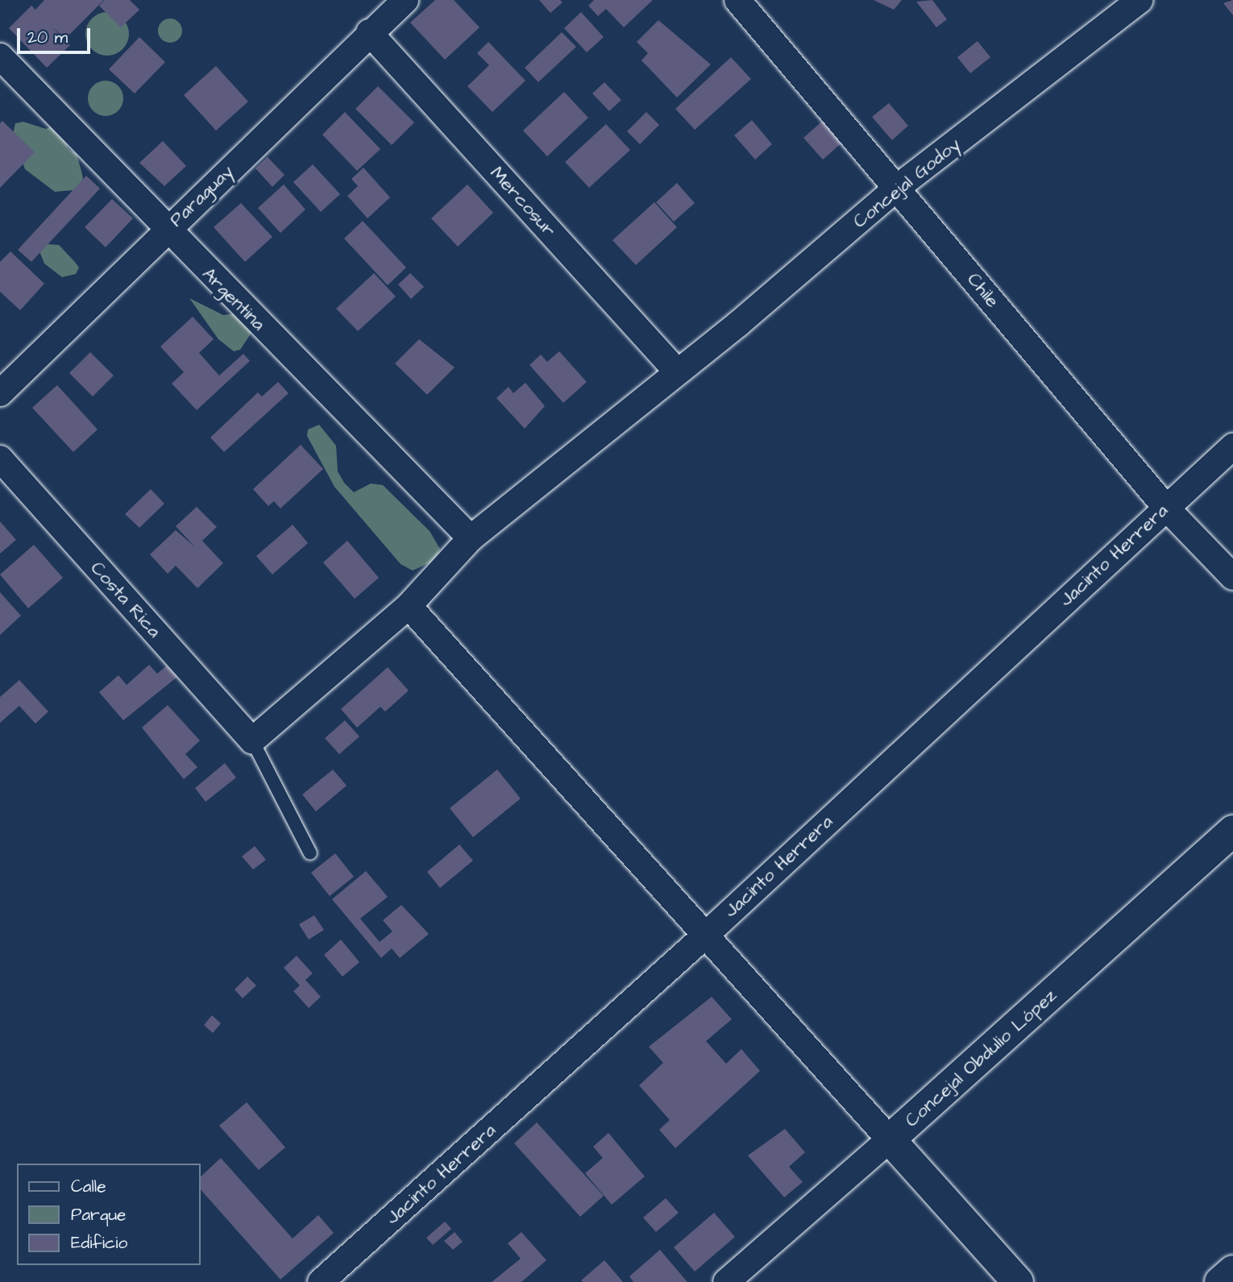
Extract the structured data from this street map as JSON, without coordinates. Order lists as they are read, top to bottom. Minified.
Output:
{"streets":{"street":["Concejal Godoy","Paraguay","Mercosur","Chile","Argentina","Jacinto Herrera","Costa Rica","Concejal Obdulio López"]},"crossings":[["Concejal Godoy","Mercosur"],["Concejal Godoy","Chile"],["Concejal Godoy","Argentina"],["Concejal Godoy","Costa Rica"],["Paraguay","Mercosur"],["Paraguay","Argentina"],["Chile","Jacinto Herrera"]],"legend":["Calle","Parque","Edificio"],"scale_bar":"20 m"}
